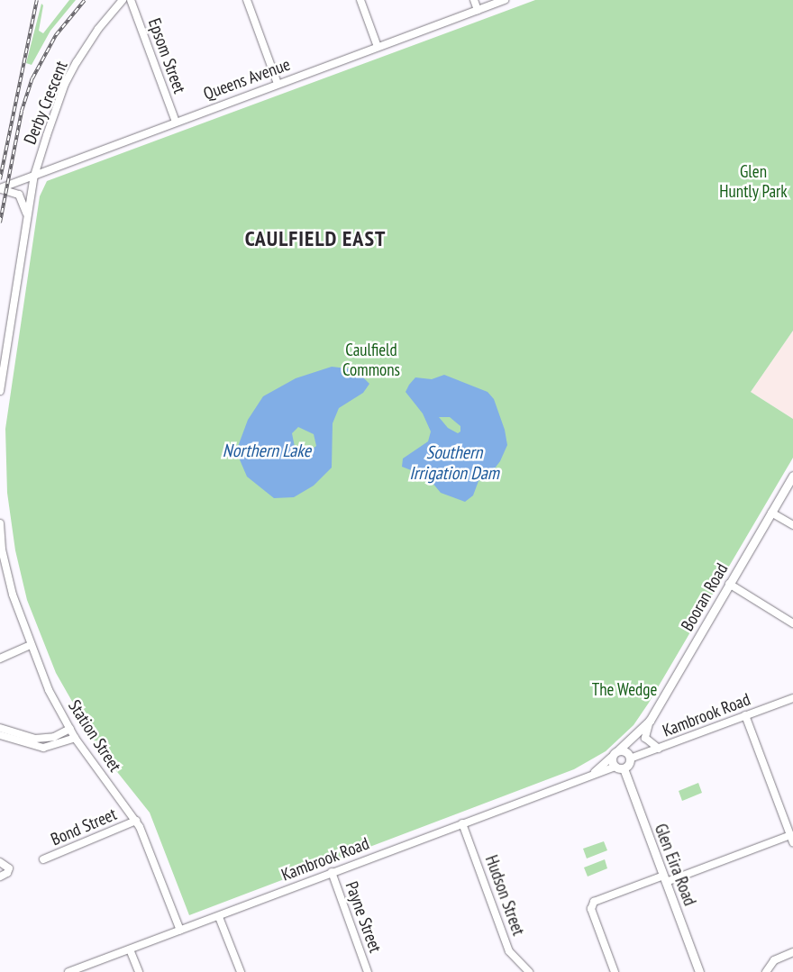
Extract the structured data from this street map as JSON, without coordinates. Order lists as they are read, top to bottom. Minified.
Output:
{"streets":{"main road":["Booran Road","Glen Eira Road"],"street":["Epsom Street","Queens Avenue","Derby Crescent","Kambrook Road","Station Street","Bond Street","Hudson Street","Payne Street"]},"crossings":[["Epsom Street","Queens Avenue"],["Queens Avenue","Derby Crescent"],["Booran Road","Kambrook Road"],["Booran Road","Glen Eira Road"],["Kambrook Road","Station Street"],["Kambrook Road","Glen Eira Road"],["Kambrook Road","Hudson Street"],["Kambrook Road","Payne Street"],["Station Street","Bond Street"]],"districts":["CAULFIELD EAST"],"water":["Northern Lake","Southern Irrigation Dam"],"parks":["Glen Huntly Park","Caulfield Commons","The Wedge"]}
